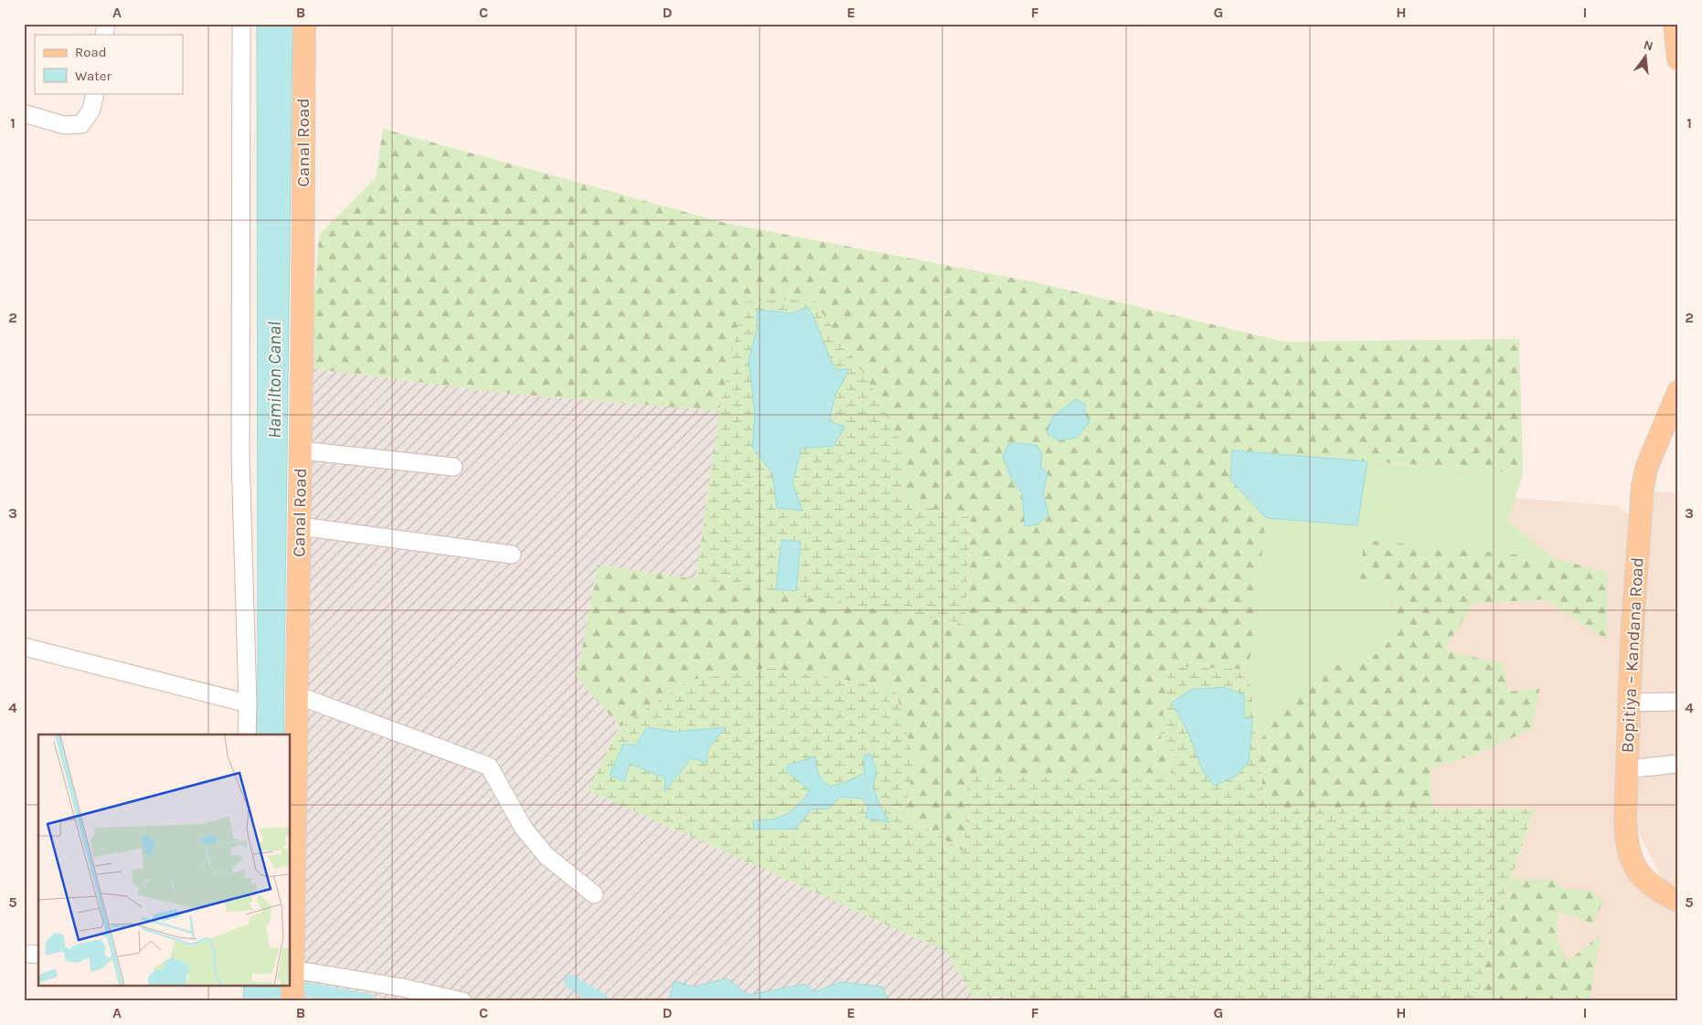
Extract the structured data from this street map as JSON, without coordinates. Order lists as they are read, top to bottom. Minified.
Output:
{"streets":{"main road":["Canal Road","Bopitiya – Kandana Road"]},"water":["Hamilton Canal"],"legend":["Road","Water"],"north":"top","grid":{"columns":["A","B","C","D","E","F","G","H","I"],"rows":["1","2","3","4","5"]}}
